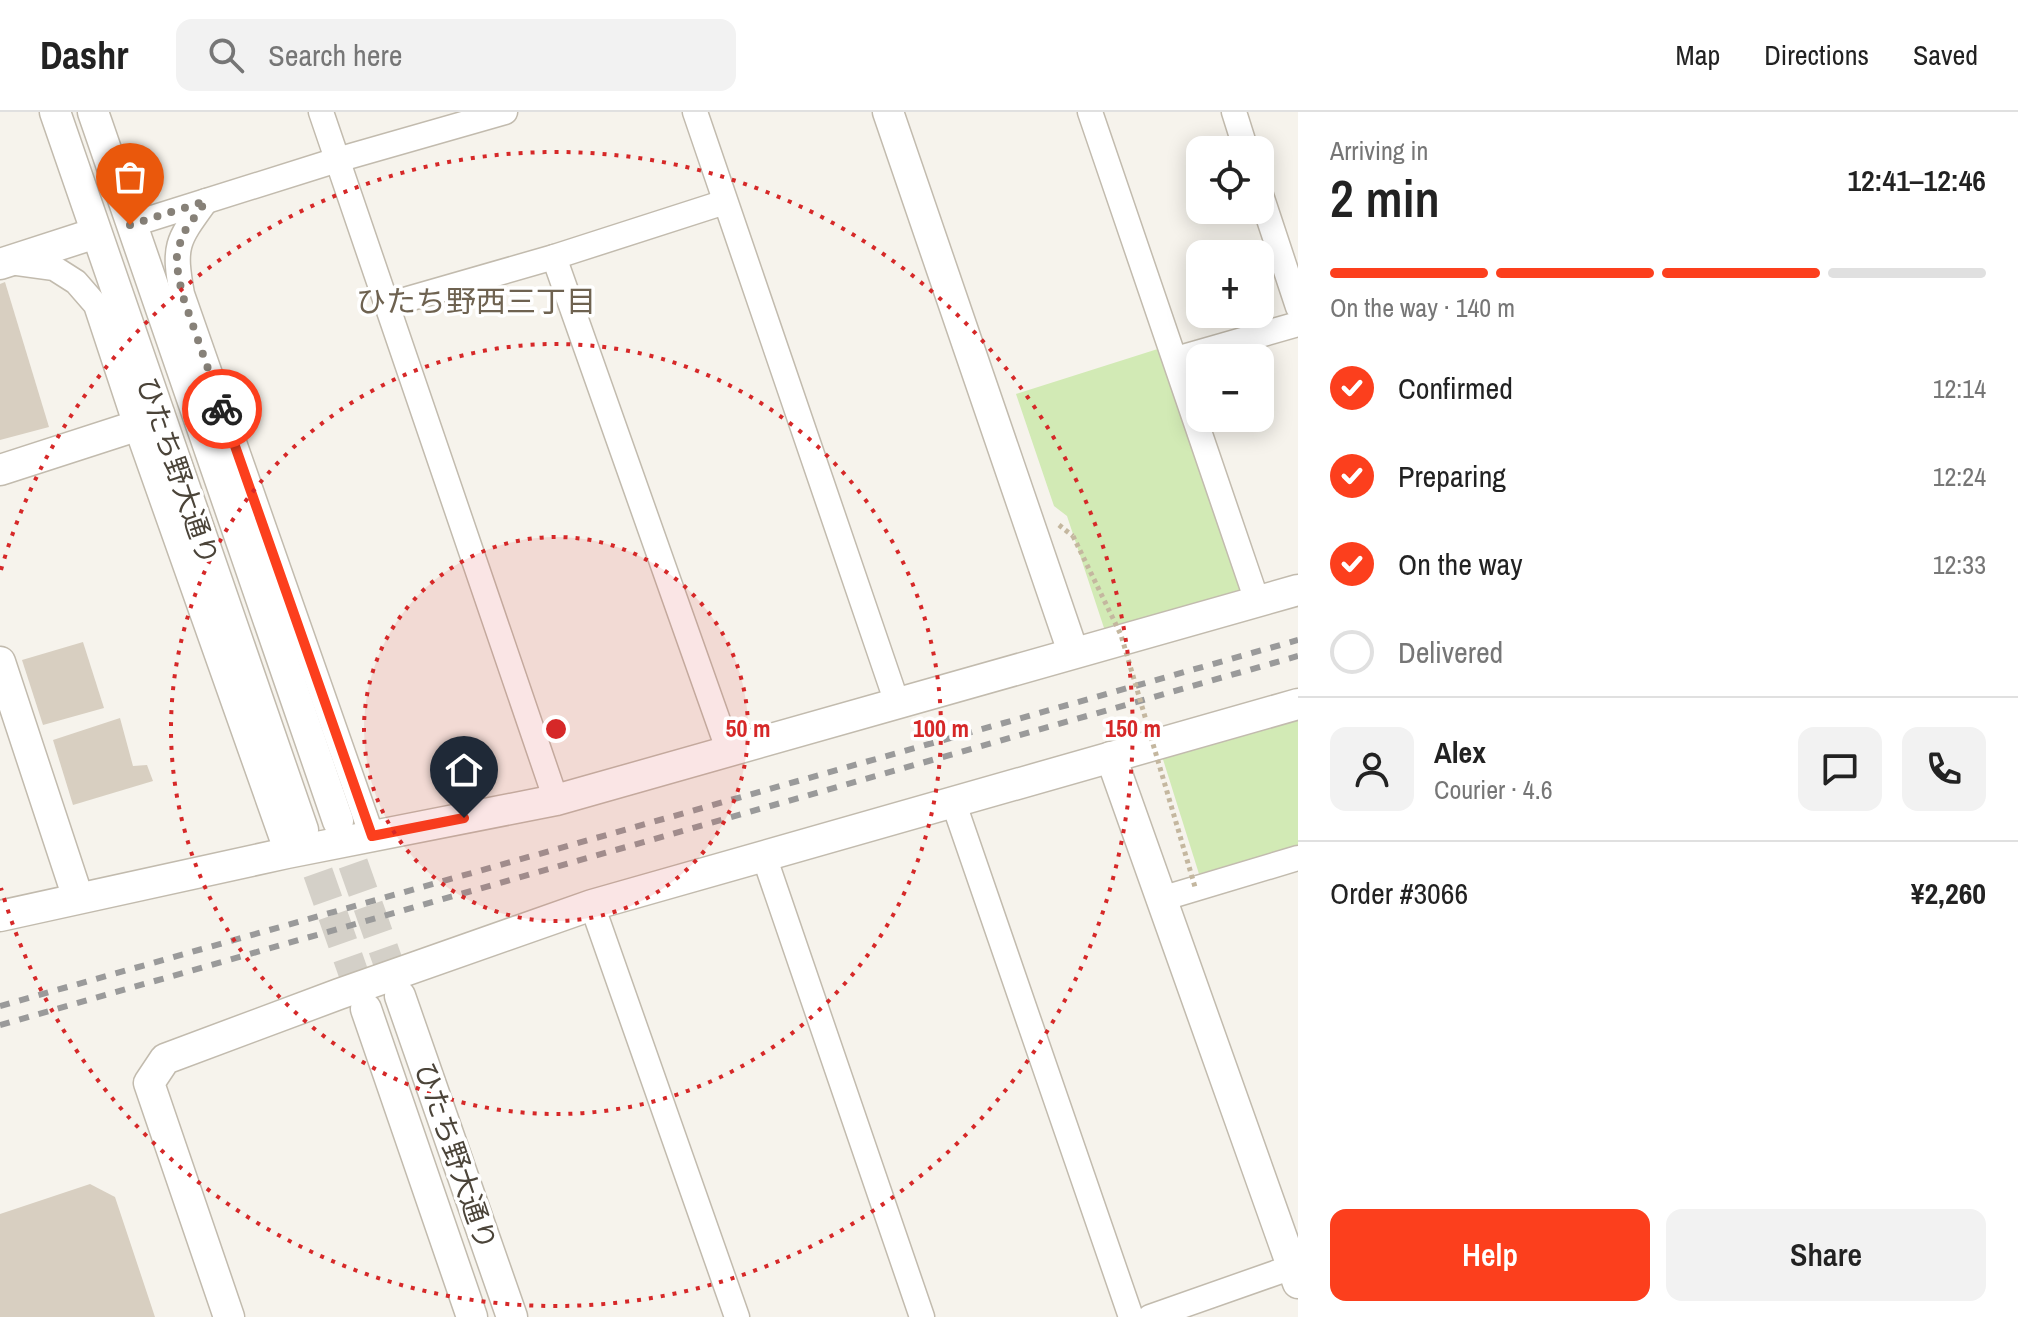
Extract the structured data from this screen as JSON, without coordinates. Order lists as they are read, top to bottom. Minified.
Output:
{"streets":{"street":["ひたち野大通り"]},"districts":["ひたち野西三丁目"],"page":{"header":"Dashr","search":"Search here","nav":["Map","Directions","Saved"],"heading":["2 min","Arriving in","12:41–12:46"],"panel":["Alex","Courier · 4.6","Order #3066","¥2,260"],"map_buttons":["+","−"],"bar":"On the way · 140 m","list":[["Confirmed","12:14"],["Preparing","12:24"],["On the way","12:33"],"Delivered"],"buttons":["Help","Share"]},"rings":["50 m","100 m","150 m"]}
